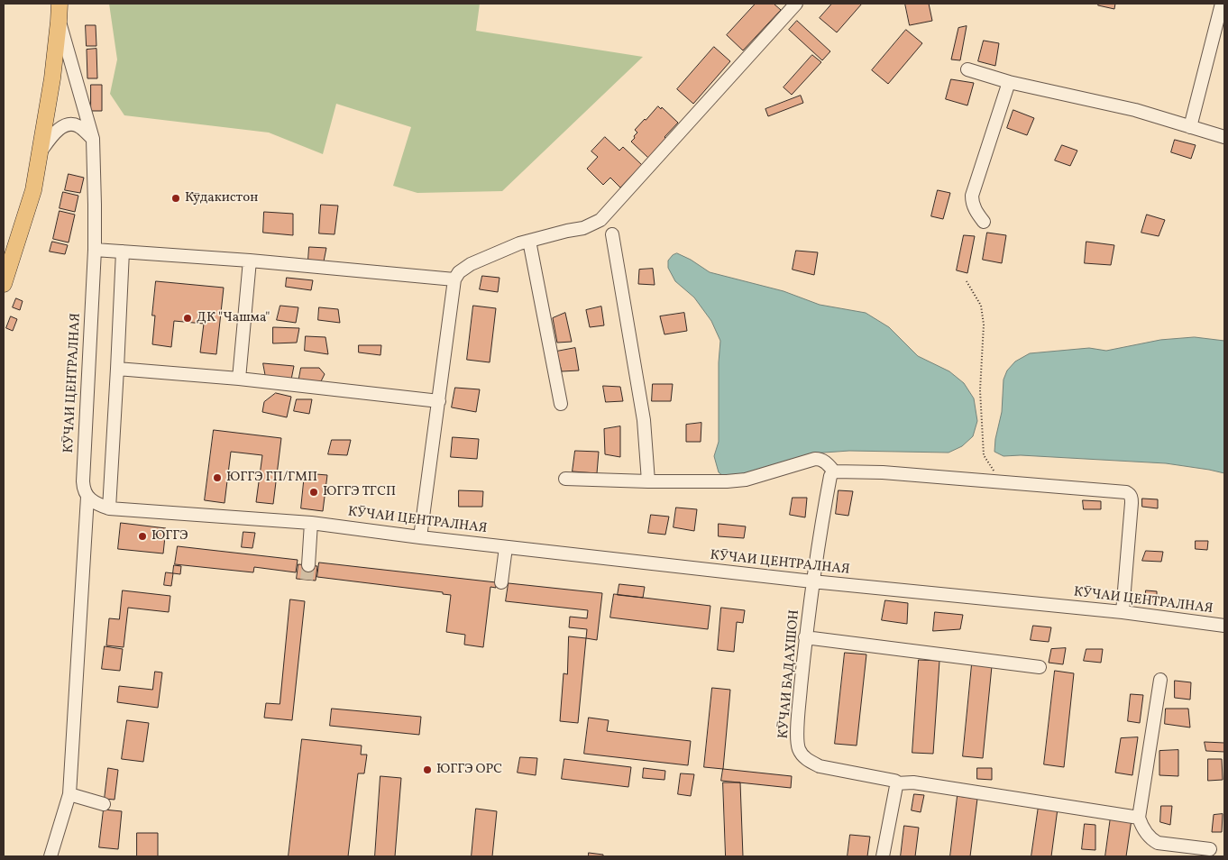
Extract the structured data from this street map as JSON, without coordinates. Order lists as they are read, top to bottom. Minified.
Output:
{"streets":{"street":["КӮЧАИ ЦЕНТРАЛНАЯ","КӮЧАИ БАДАХШОН"]},"crossings":[["КӮЧАИ ЦЕНТРАЛНАЯ","КӮЧАИ БАДАХШОН"]],"places":["Кӯдакистон","ДК \"Чашма\"","ЮГГЭ ГП/ГМП","ЮГГЭ ТГСП","ЮГГЭ","ЮГГЭ ОРС"]}
